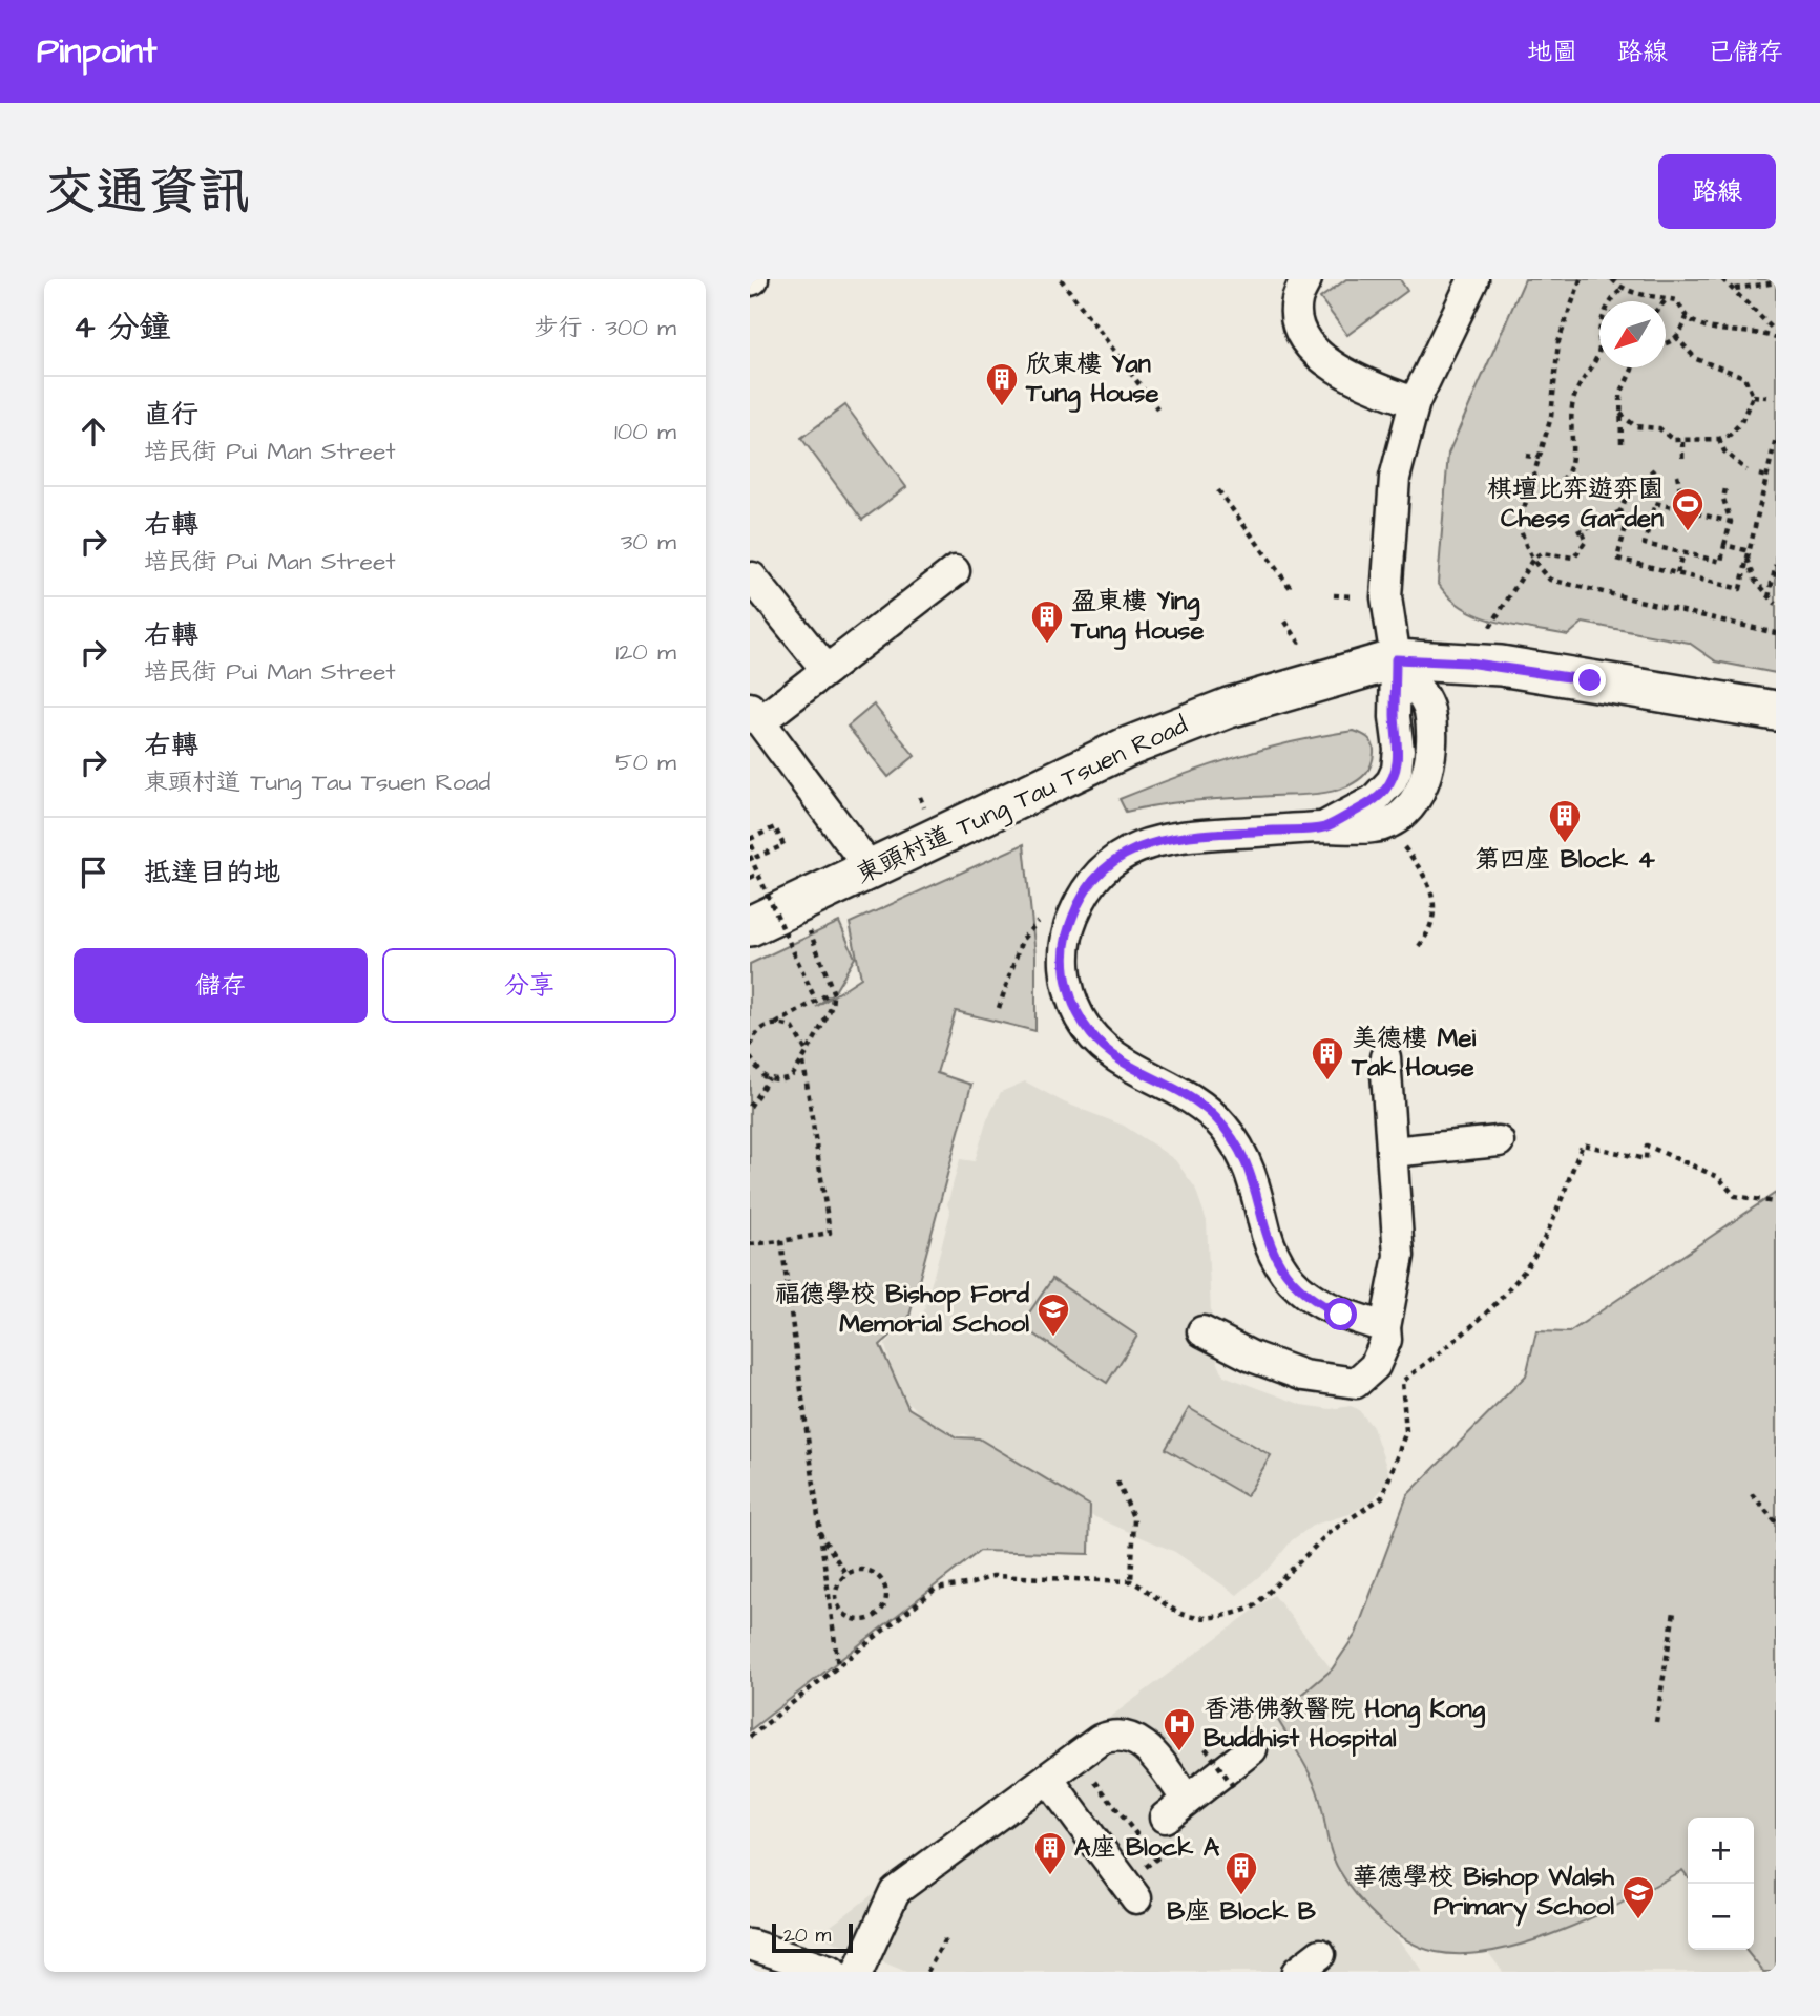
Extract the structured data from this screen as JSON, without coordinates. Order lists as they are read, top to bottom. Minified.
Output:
{"streets":{"main road":["東頭村道 Tung Tau Tsuen Road"]},"places":{"building":["欣東樓 Yan Tung House","盈東樓 Ying Tung House","第四座 Block 4","美德樓 Mei Tak House","A座 Block A","B座 Block B"],"sports":["棋壇比弈遊弈園 Chess Garden"],"school or university":["福德學校 Bishop Ford Memorial School","華德學校 Bishop Walsh Primary School"],"hospital":["香港佛教醫院 Hong Kong Buddhist Hospital"]},"scale_bar":"20 m","north":"bottom left","page":{"header":"Pinpoint","nav":["地圖","路線","已儲存"],"title":"交通資訊","buttons":["路線",["儲存","分享"]],"heading":["4 分鐘","步行 · 300 m"],"list":[["直行","培民街 Pui Man Street","100 m"],["右轉","培民街 Pui Man Street","30 m"],["右轉","培民街 Pui Man Street","120 m"],["右轉","東頭村道 Tung Tau Tsuen Road","50 m"],"抵達目的地"],"map_buttons":["+","−"],"scale":"20 m"}}
